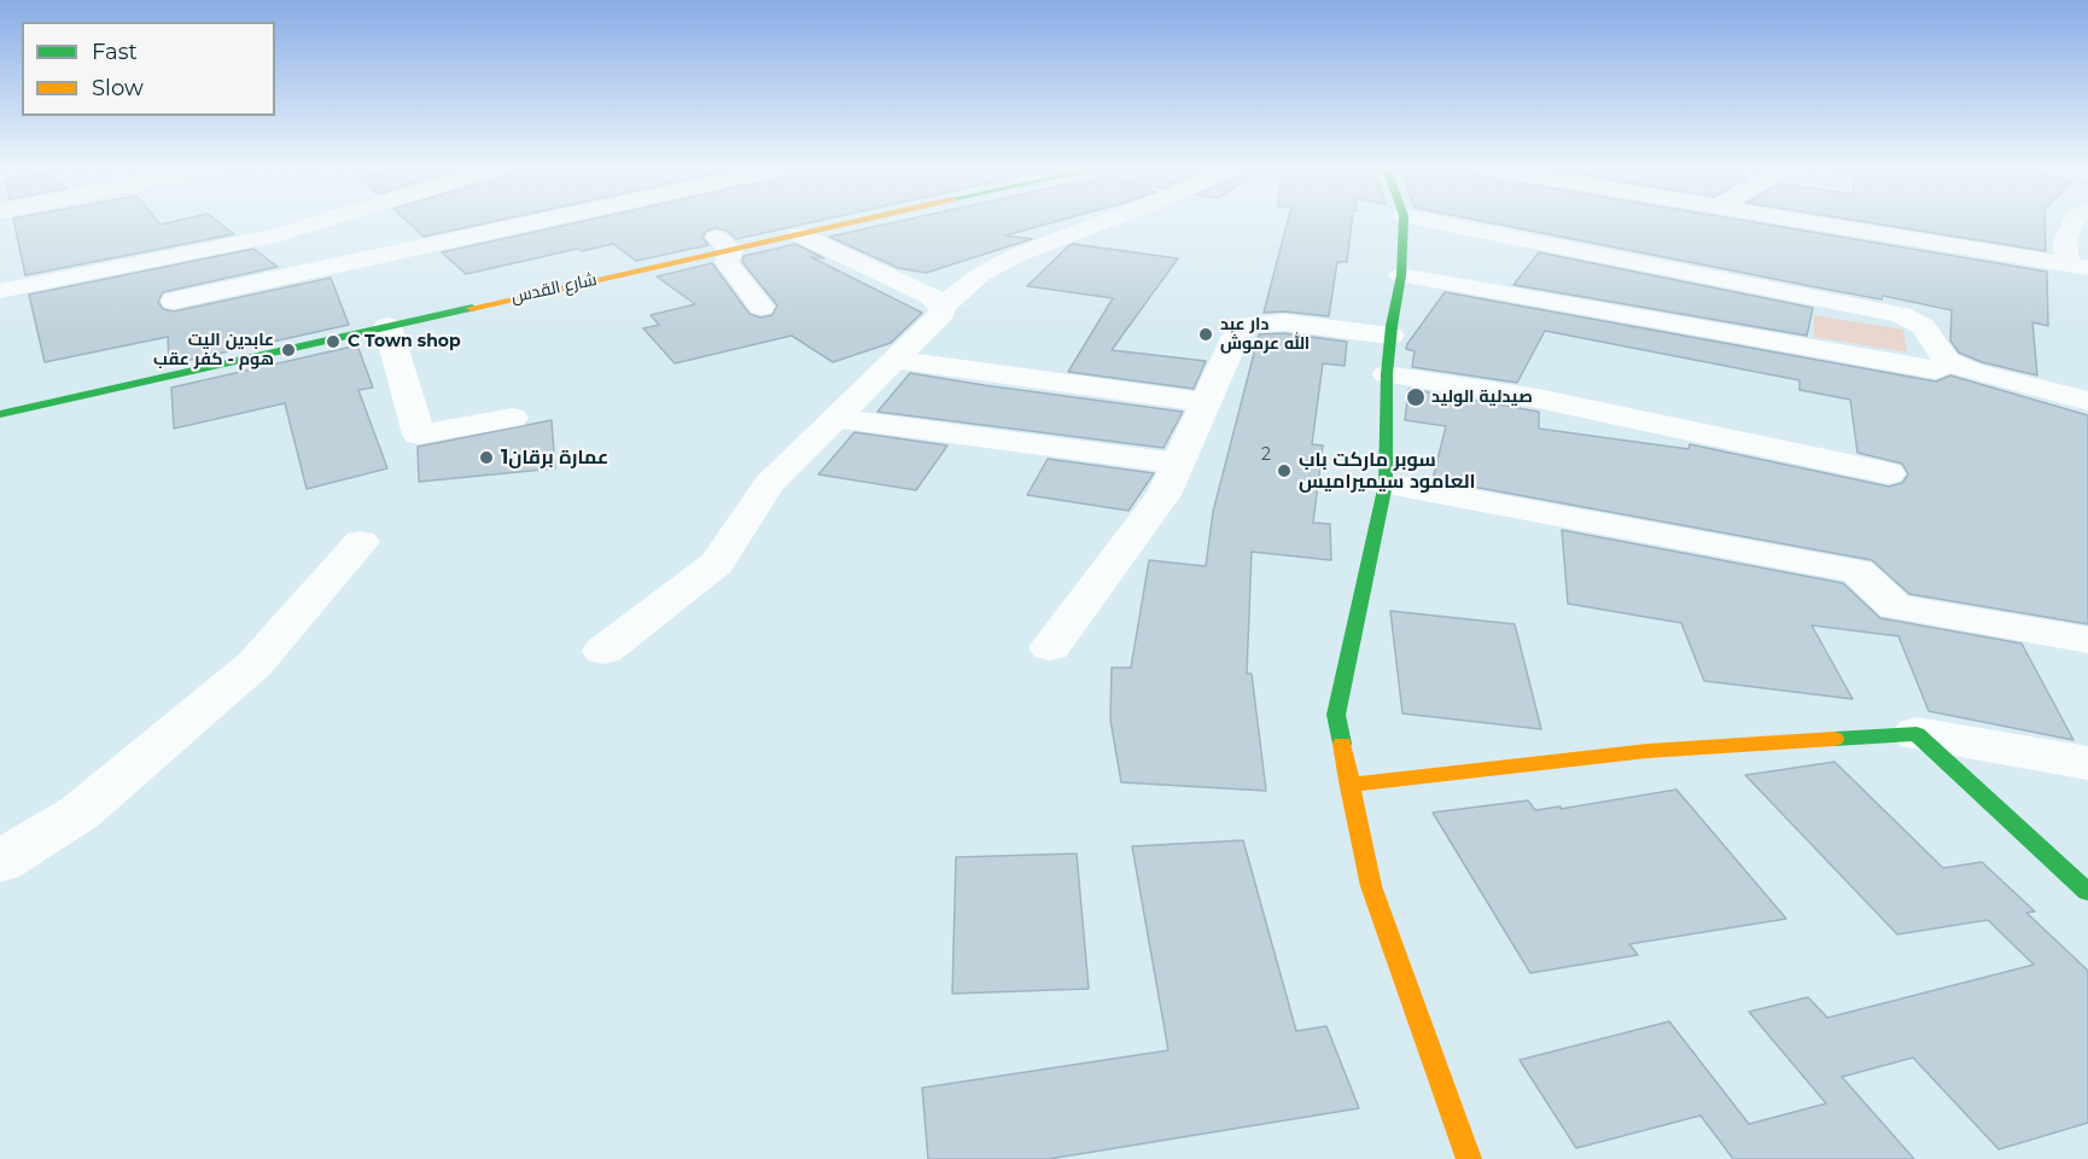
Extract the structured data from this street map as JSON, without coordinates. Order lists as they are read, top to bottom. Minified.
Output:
{"streets":{"street":["شارع القدس"]},"places":["دار عبد الله عرموش","C Town shop","عابدين اليت هوم - كفر عقب","صيدلية الوليد","1عمارة برقان","سوبر ماركت باب العامود سيميراميس"],"house_numbers":["2"],"legend":["Fast","Slow"]}
